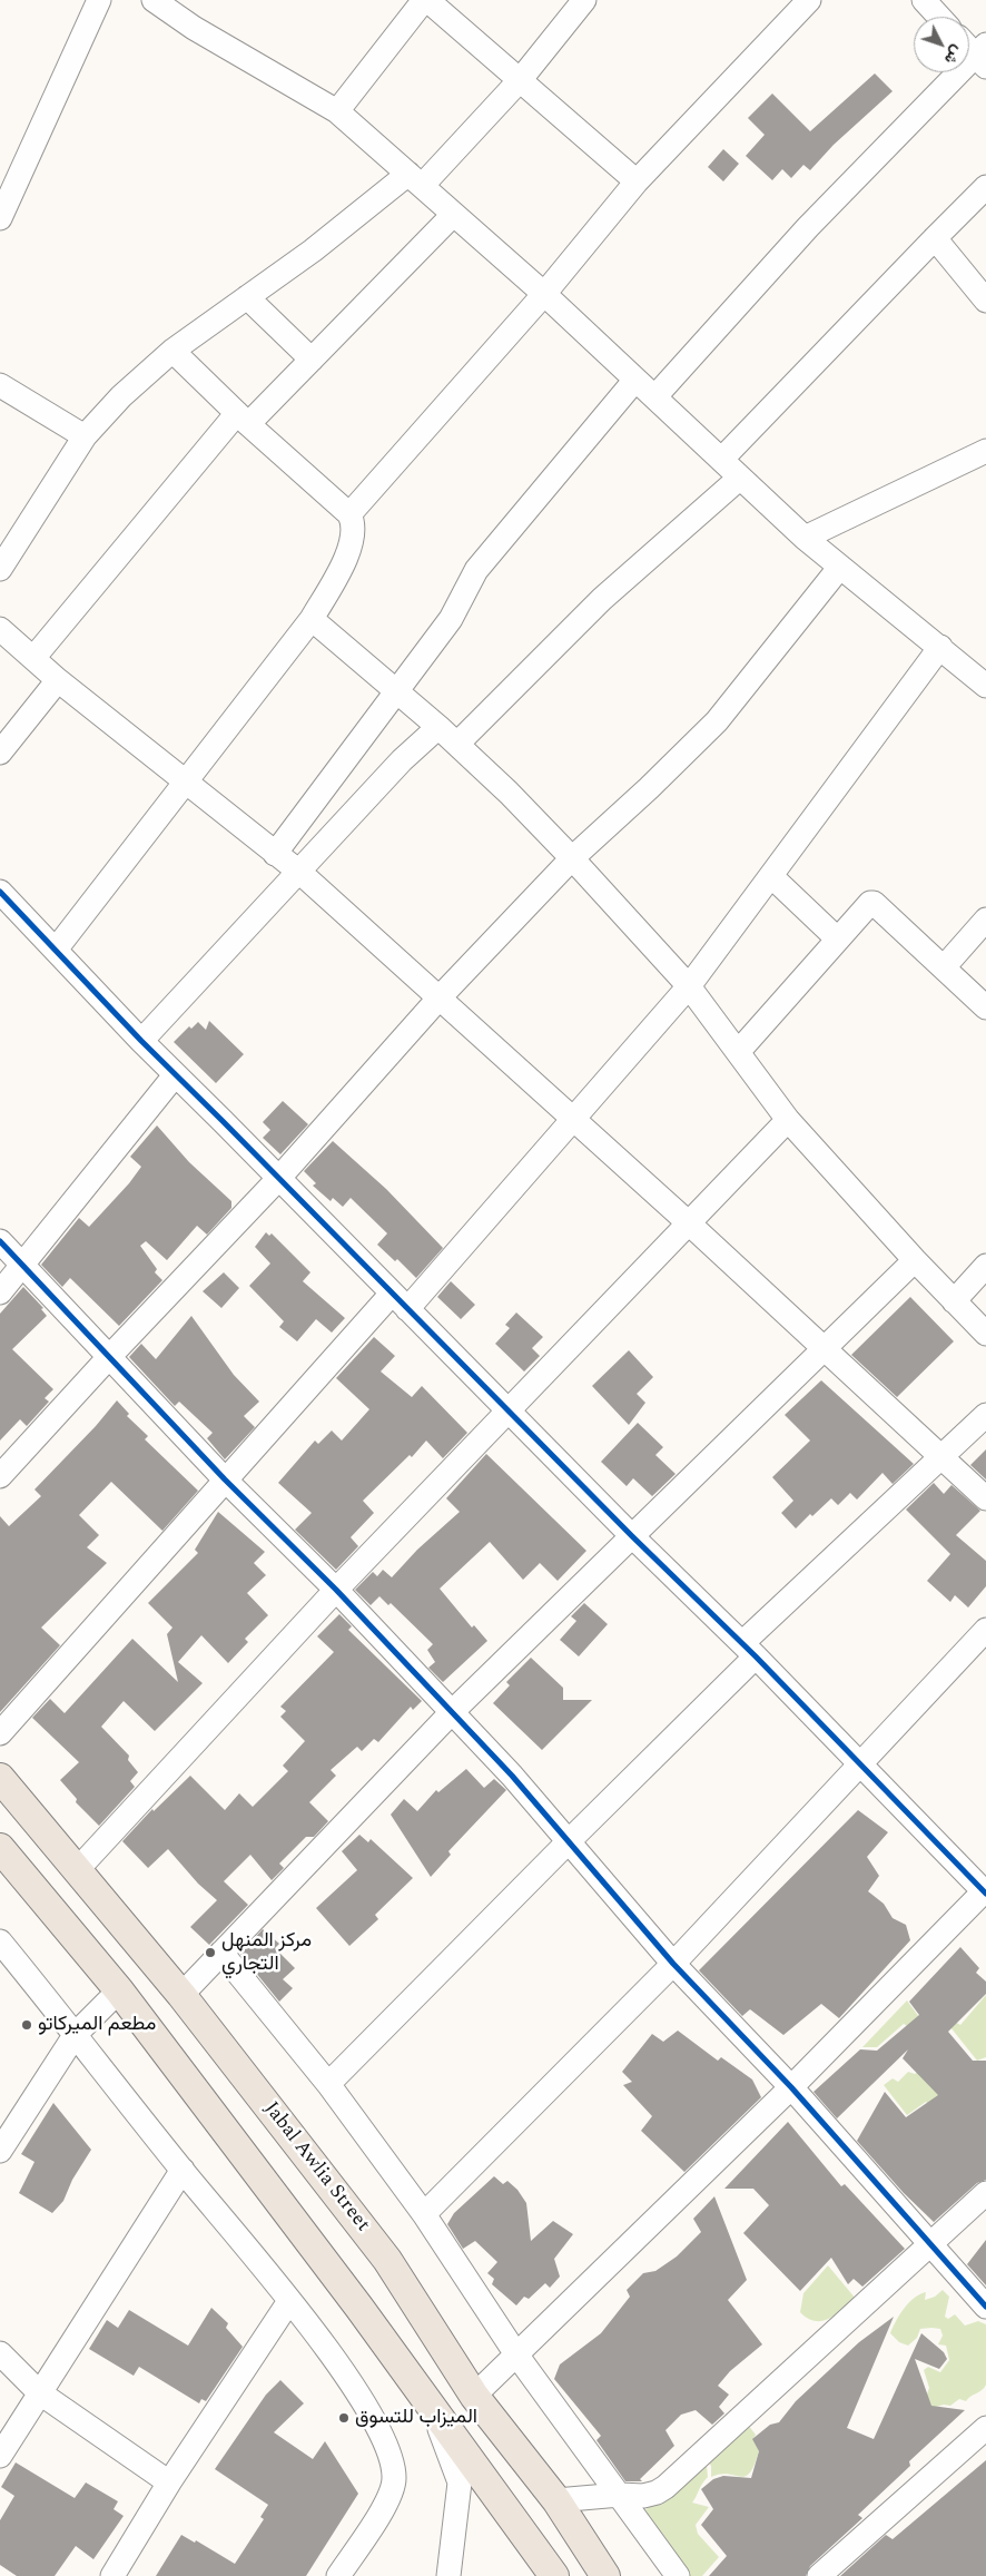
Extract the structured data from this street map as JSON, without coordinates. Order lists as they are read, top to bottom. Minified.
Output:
{"streets":{"main road":["Jabal Awlia Street"]},"places":["مركز المنهل التجاري","مطعم الميركاتو","الميزاب للتسوق"],"north":"bottom right"}
